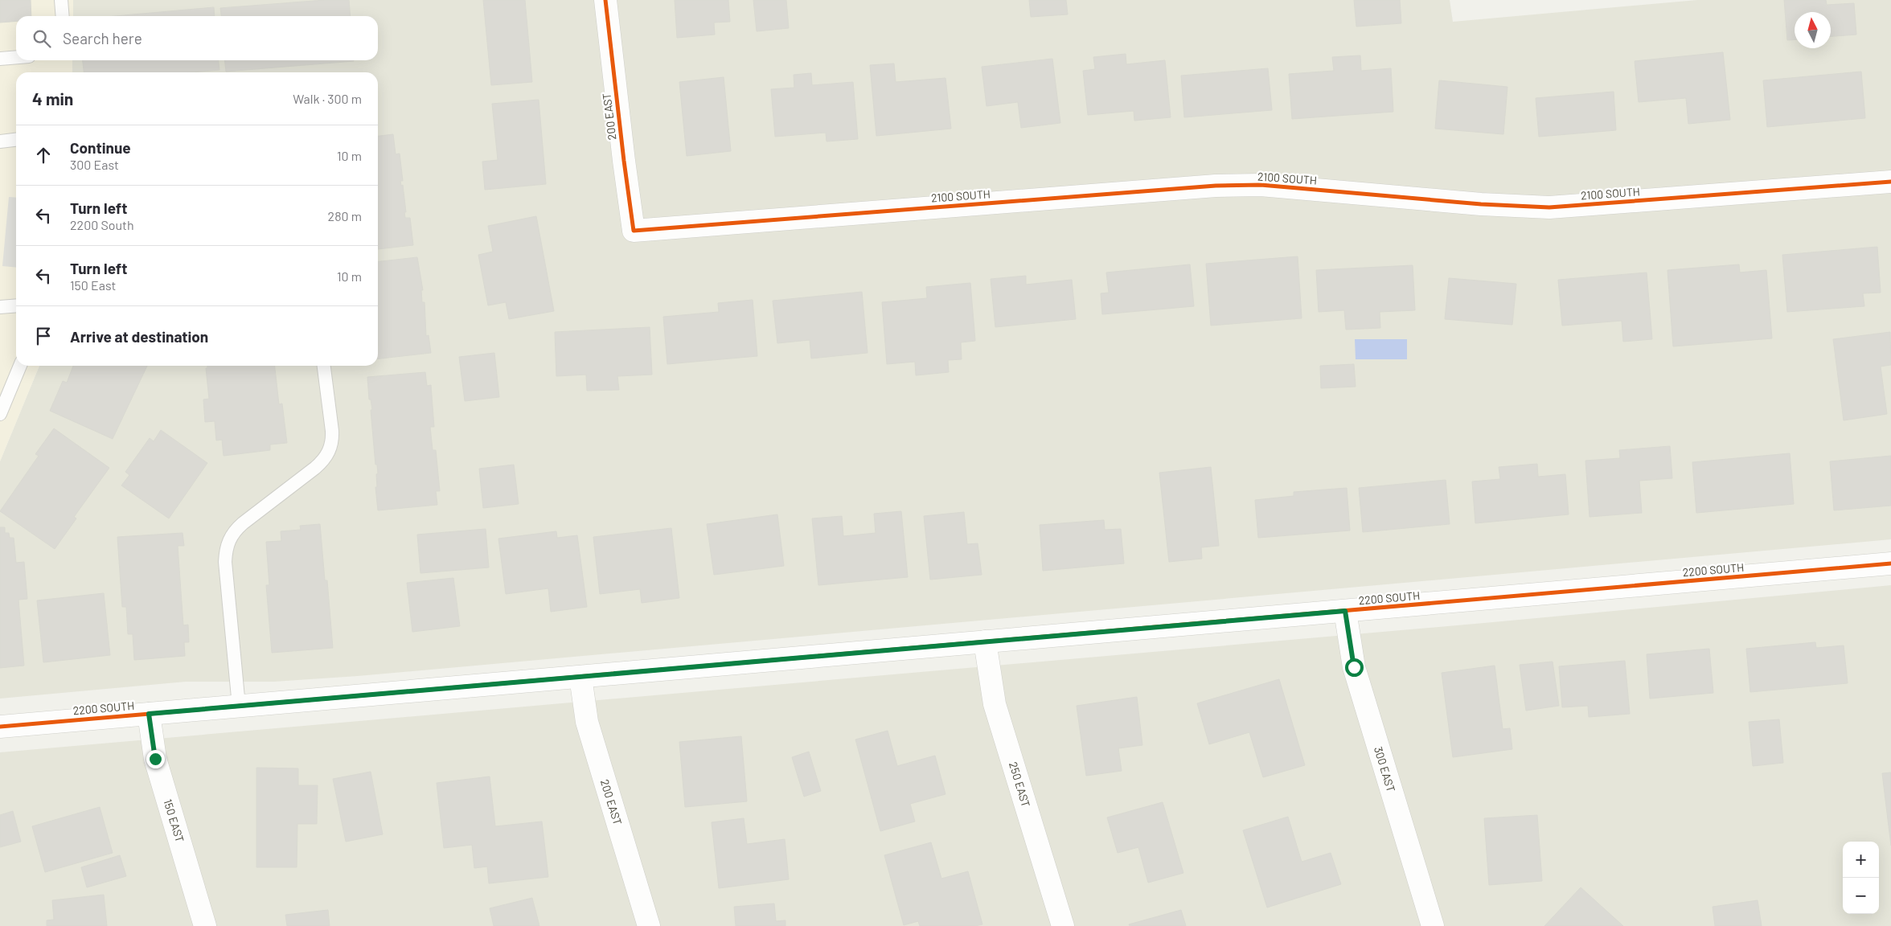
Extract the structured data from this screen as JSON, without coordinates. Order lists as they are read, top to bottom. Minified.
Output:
{"streets":{"street":["200 EAST","2100 SOUTH","2200 SOUTH","300 EAST","250 EAST","150 EAST"]},"crossings":[["200 EAST","2100 SOUTH"],["200 EAST","2200 SOUTH"],["2200 SOUTH","300 EAST"],["2200 SOUTH","250 EAST"],["2200 SOUTH","150 EAST"]],"north":"top","page":{"search":"Search here","heading":["4 min","Walk · 300 m"],"list":[["Continue","300 East","10 m"],["Turn left","2200 South","280 m"],["Turn left","150 East","10 m"],"Arrive at destination"],"map_buttons":["+","−"]}}
